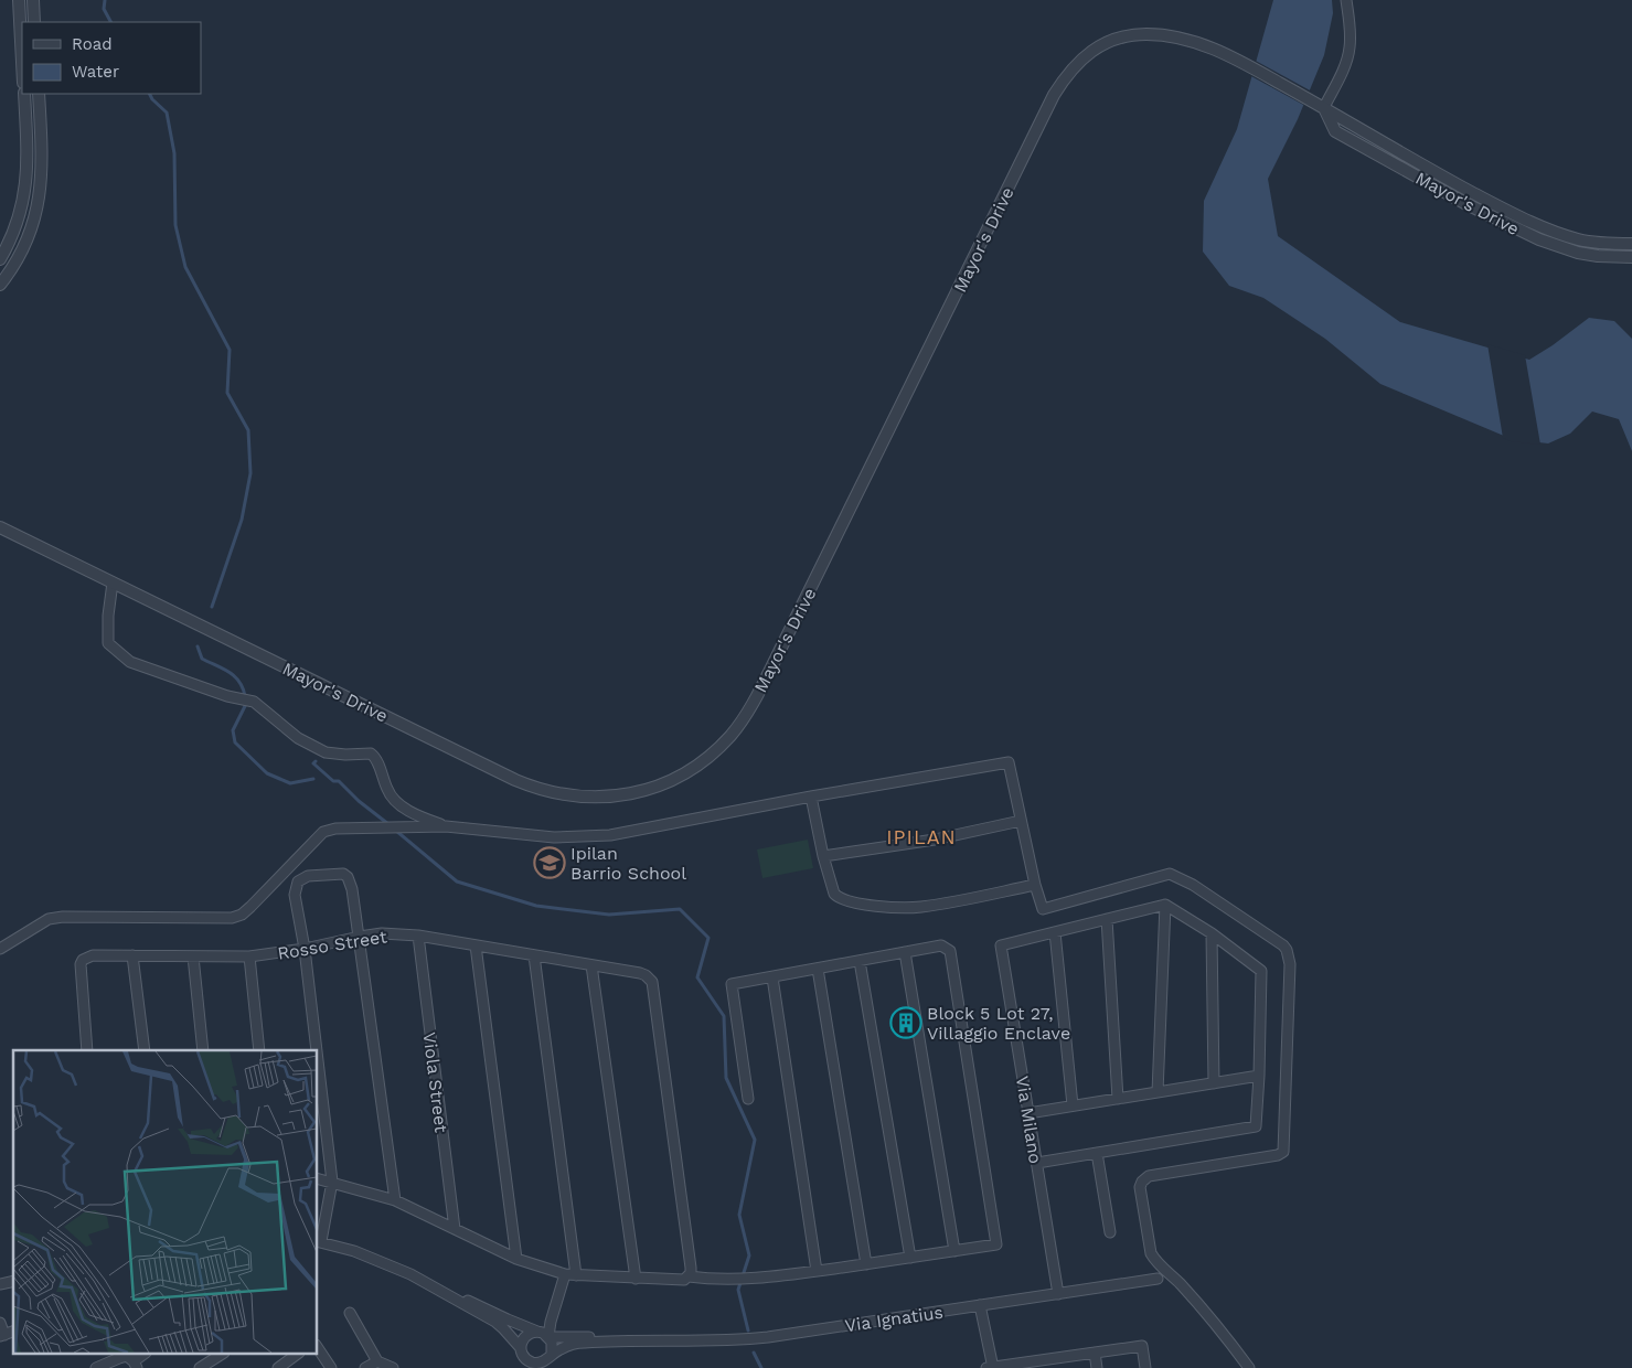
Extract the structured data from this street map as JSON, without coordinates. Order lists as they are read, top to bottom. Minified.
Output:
{"streets":{"street":["Mayor's Drive","Rosso Street","Viola Street","Via Milano","Via Ignatius"]},"crossings":[["Rosso Street","Viola Street"],["Via Milano","Via Ignatius"]],"districts":["IPILAN"],"places":{"school or university":["Ipilan Barrio School"],"building":["Block 5 Lot 27, Villaggio Enclave"]},"legend":["Road","Water"]}
